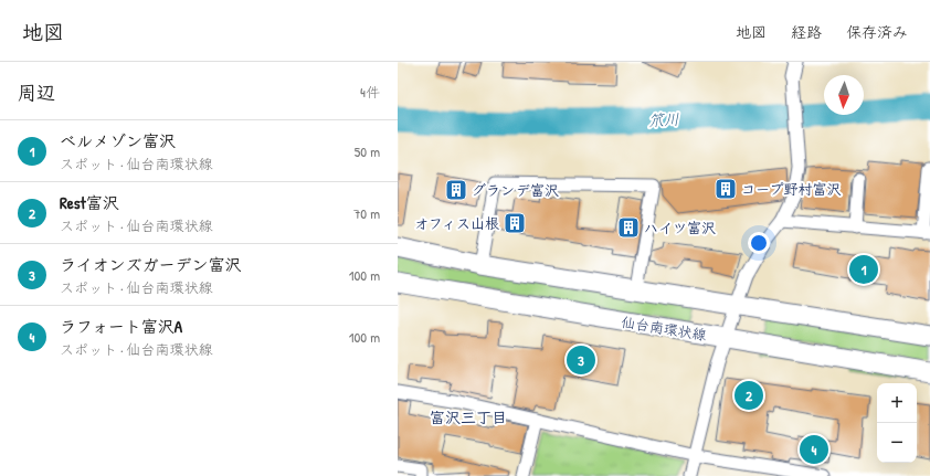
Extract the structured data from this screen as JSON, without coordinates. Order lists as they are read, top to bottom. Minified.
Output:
{"streets":{"main road":["仙台南環状線"]},"districts":["富沢三丁目"],"water":["笊川"],"places":{"building":["コープ野村富沢","グランデ富沢","オフィス山根","ハイツ富沢"]},"north":"bottom","page":{"header":"地図","nav":["地図","経路","保存済み"],"heading":["周辺","4件"],"list":[{"mark":"1","name":"ベルメゾン富沢","note":"スポット · 仙台南環状線","value":"50 m"},{"mark":"2","name":"Rest富沢","note":"スポット · 仙台南環状線","value":"70 m"},{"mark":"3","name":"ライオンズガーデン富沢","note":"スポット · 仙台南環状線","value":"100 m"},{"mark":"4","name":"ラフォート富沢A","note":"スポット · 仙台南環状線","value":"100 m"}],"pins":["1","3","2","4"],"map_buttons":["+","−"]}}
